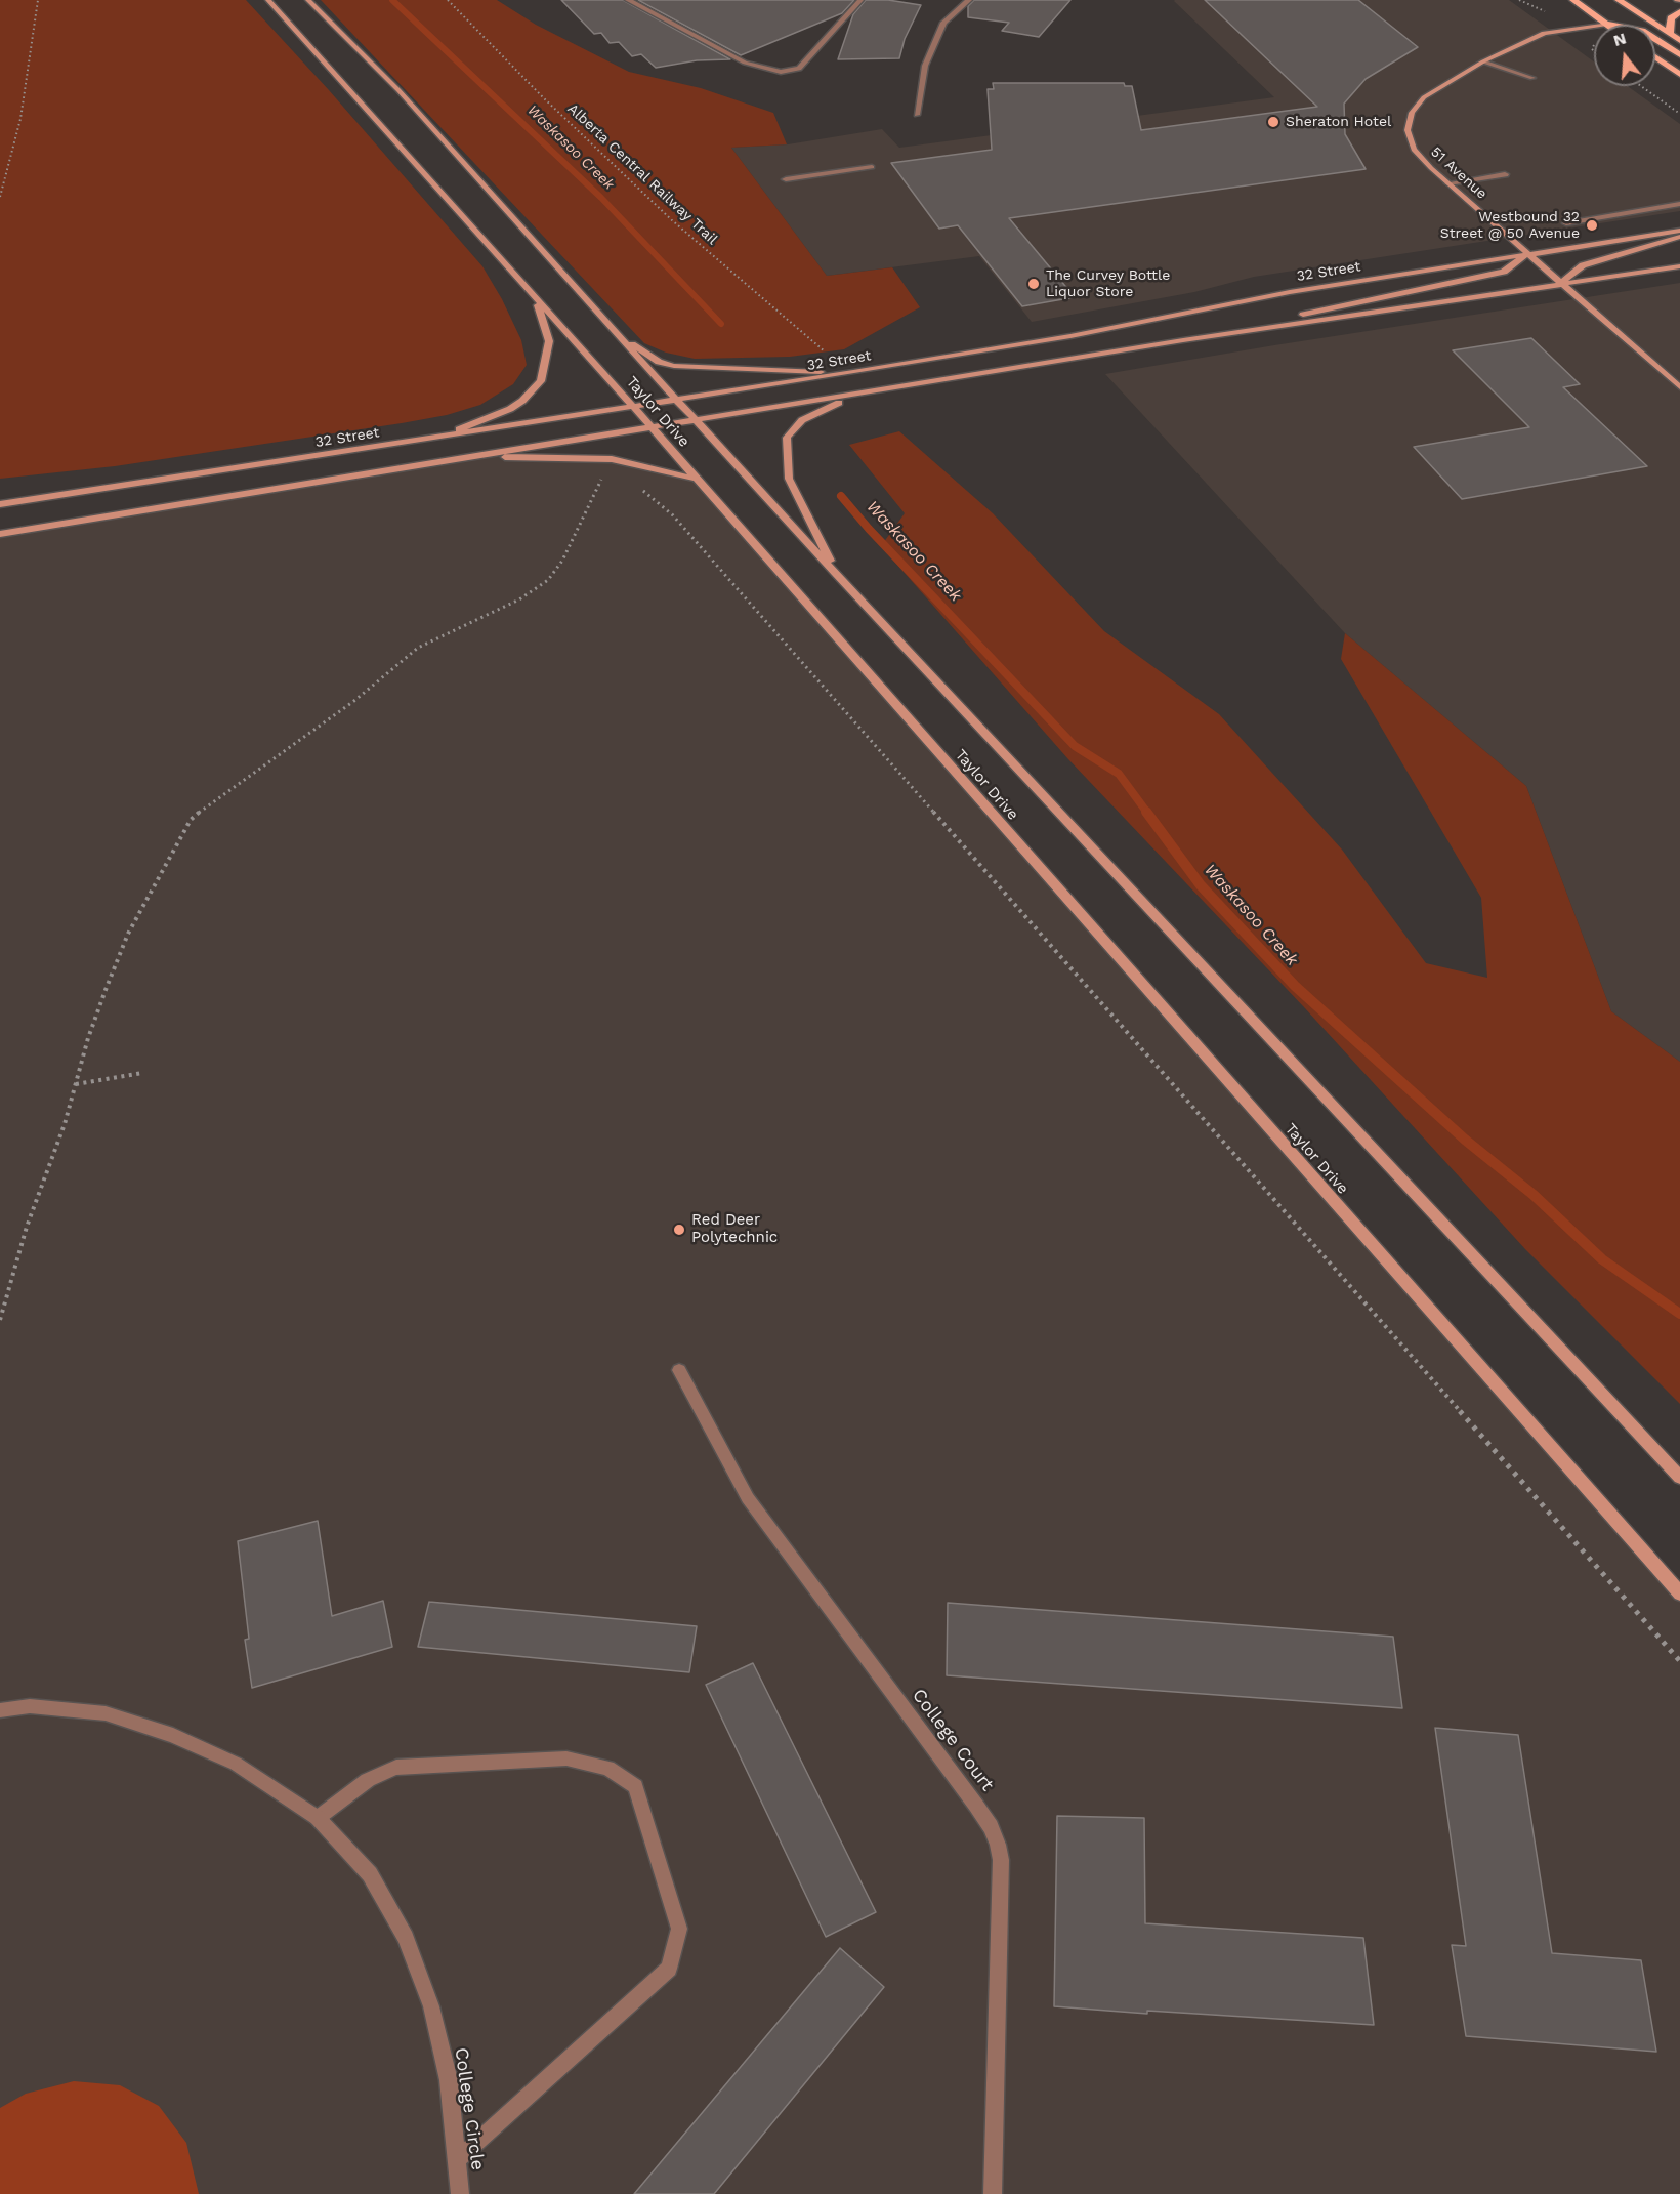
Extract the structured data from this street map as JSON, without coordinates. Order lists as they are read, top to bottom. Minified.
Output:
{"streets":{"main road":["51 Avenue","32 Street","Taylor Drive"],"street":["College Court","College Circle"],"path":["Alberta Central Railway Trail"]},"crossings":[["51 Avenue","32 Street"],["32 Street","Taylor Drive"]],"water":["Waskasoo Creek"],"places":["Sheraton Hotel","Westbound 32 Street @ 50 Avenue","The Curvey Bottle Liquor Store","Red Deer Polytechnic"],"north":"top"}
